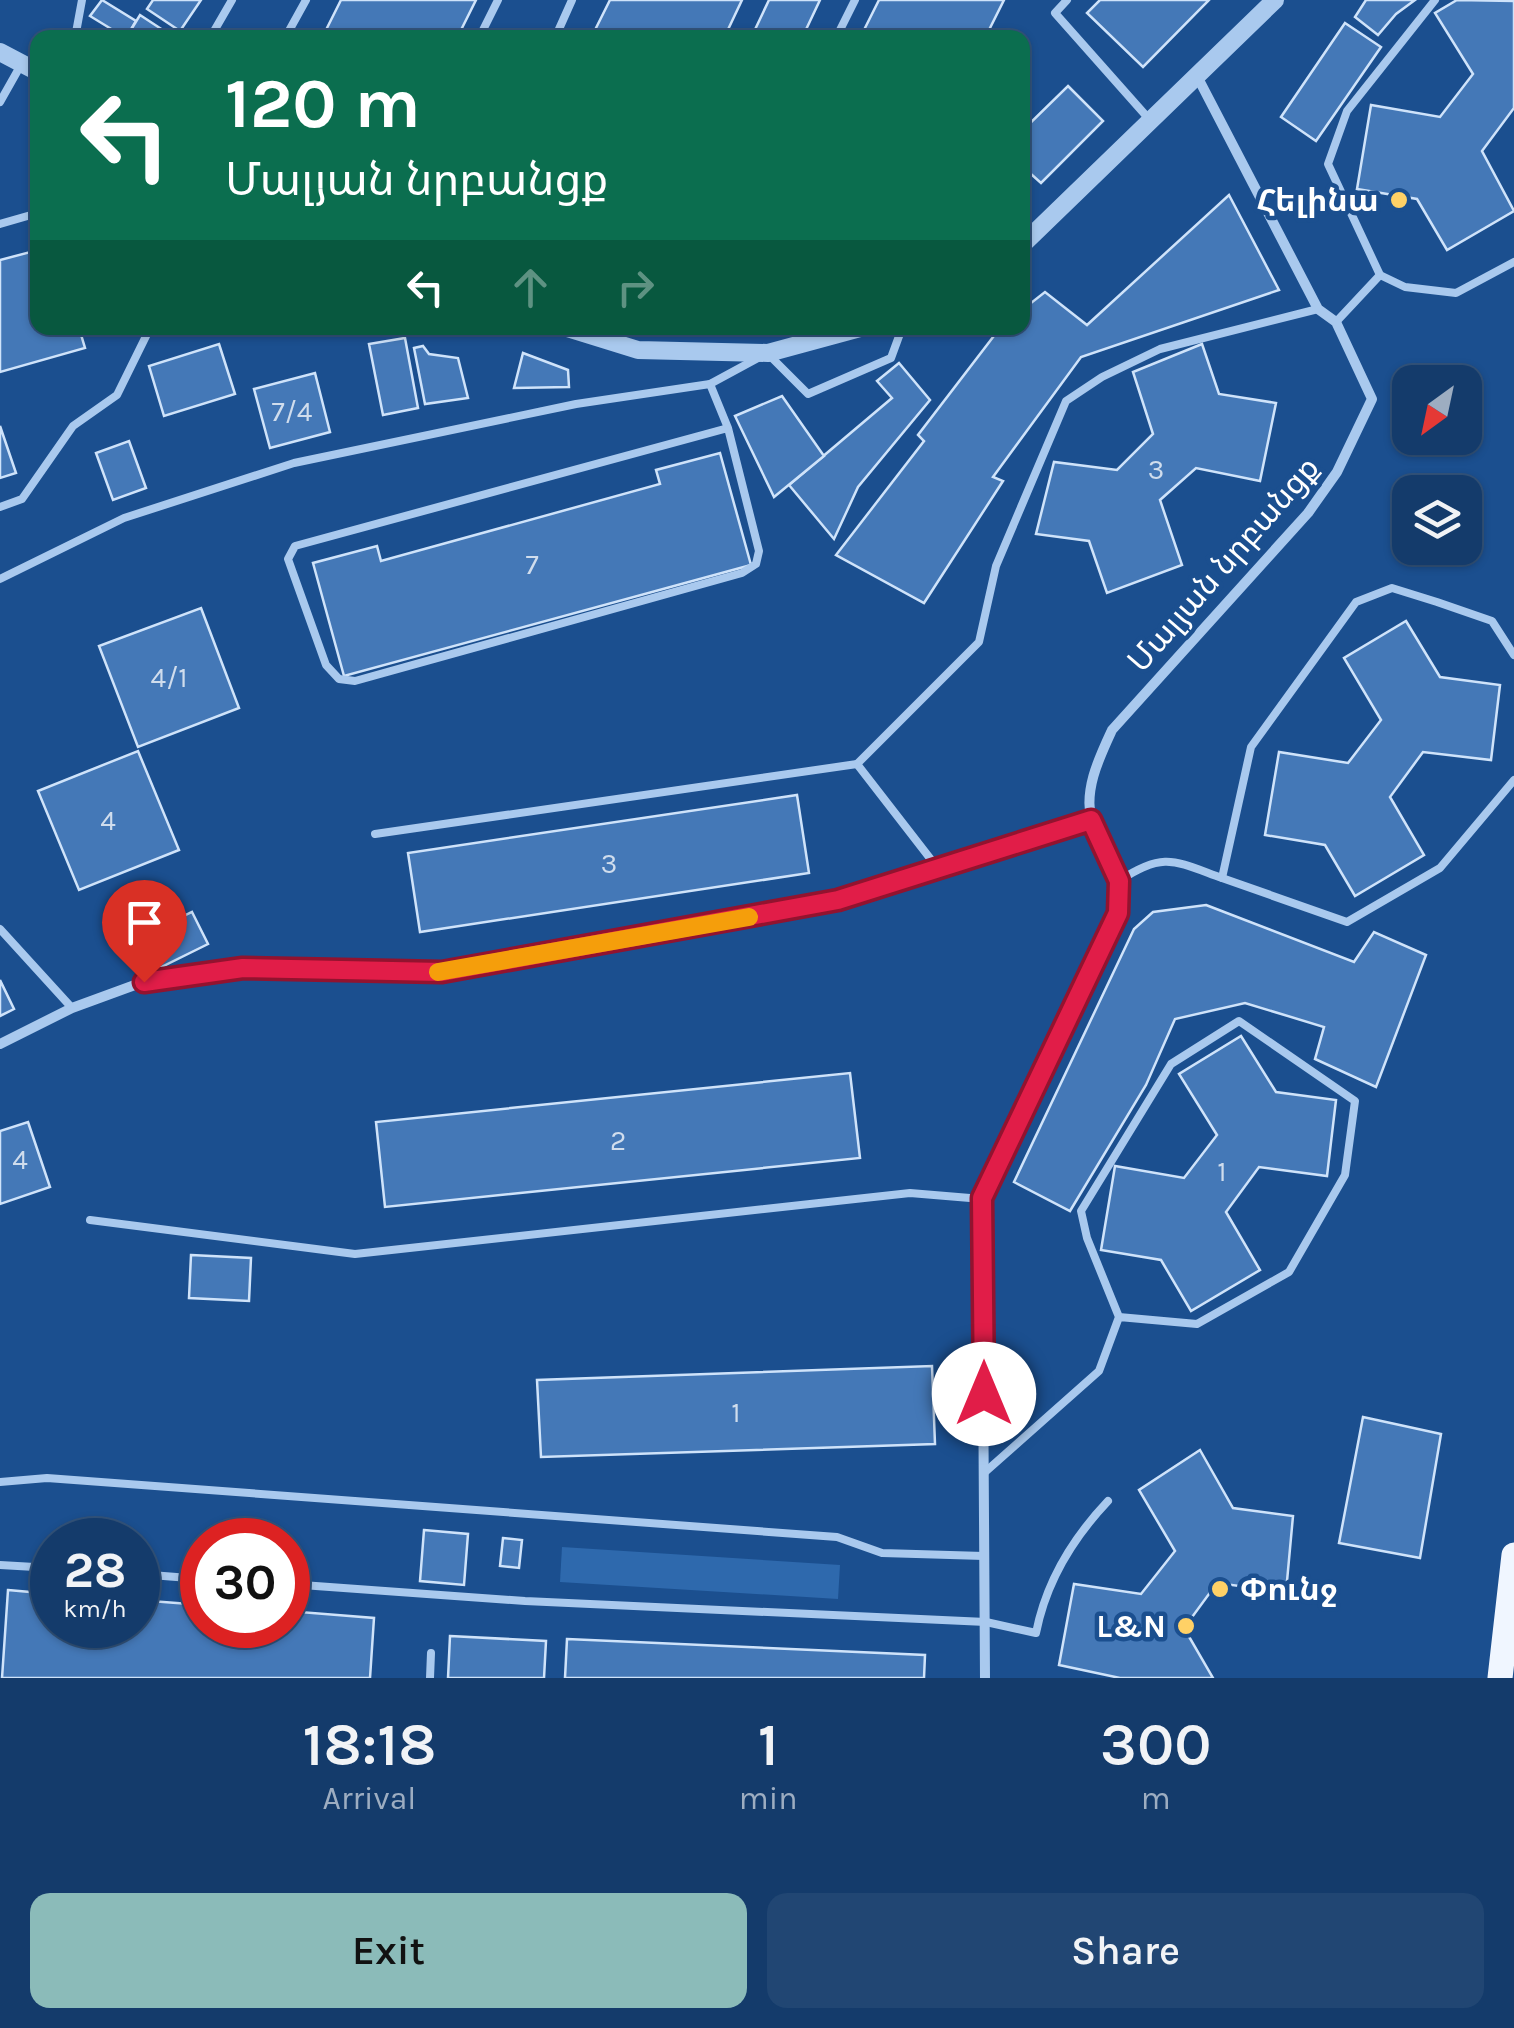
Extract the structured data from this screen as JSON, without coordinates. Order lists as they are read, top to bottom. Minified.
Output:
{"streets":{"street":["Մալյան նրբանցք"]},"places":["Հելինա","Փունջ","L&N"],"house_numbers":["7/4","3","7","4/1","4","3","2","4","1","1"],"north":"bottom left","page":{"turn":["120 m","Մալյան նրբանցք"],"speed":"28 km/h","limit":"30","eta":["18:18","Arrival","1","min","300","m"],"buttons":["Exit","Share"]}}
